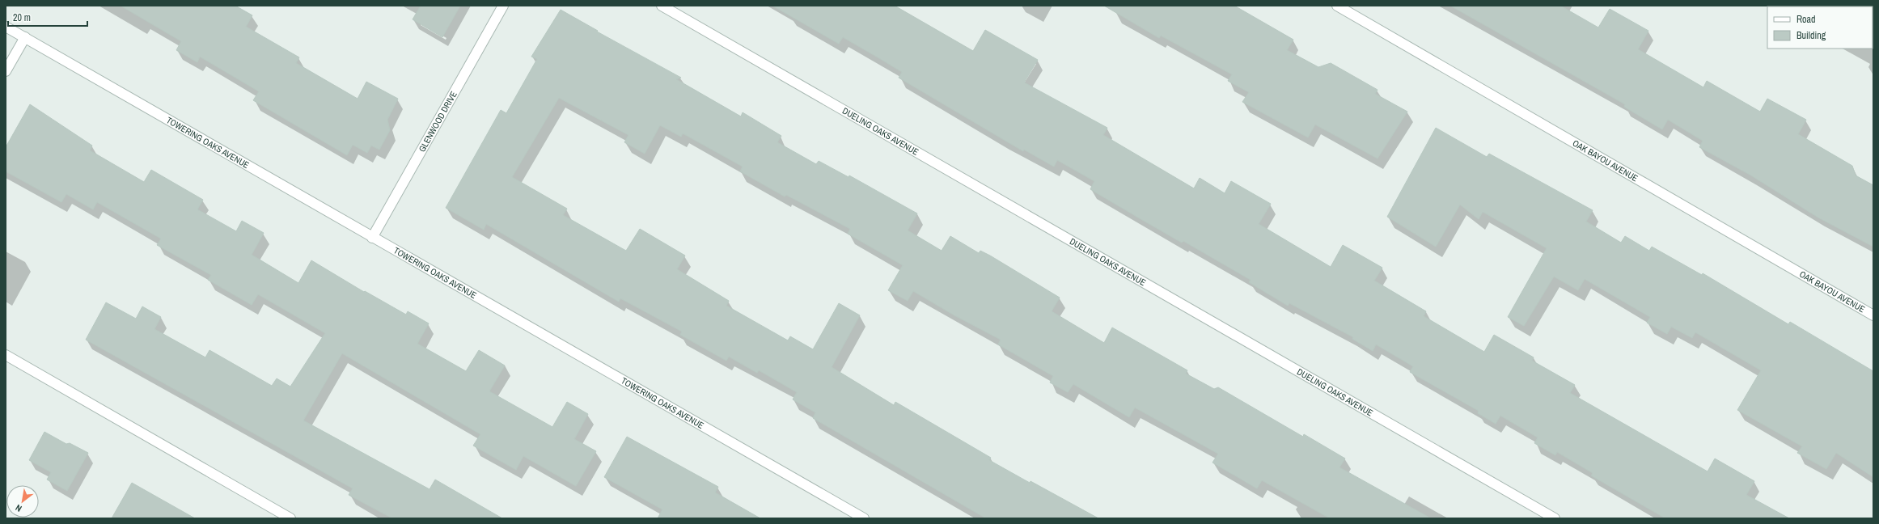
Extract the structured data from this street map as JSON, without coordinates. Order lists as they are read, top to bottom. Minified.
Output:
{"streets":{"street":["GLENWOOD DRIVE","DUELING OAKS AVENUE","TOWERING OAKS AVENUE","OAK BAYOU AVENUE"]},"crossings":[["GLENWOOD DRIVE","TOWERING OAKS AVENUE"]],"legend":["Road","Building"],"scale_bar":"20 m","north":"bottom left"}
